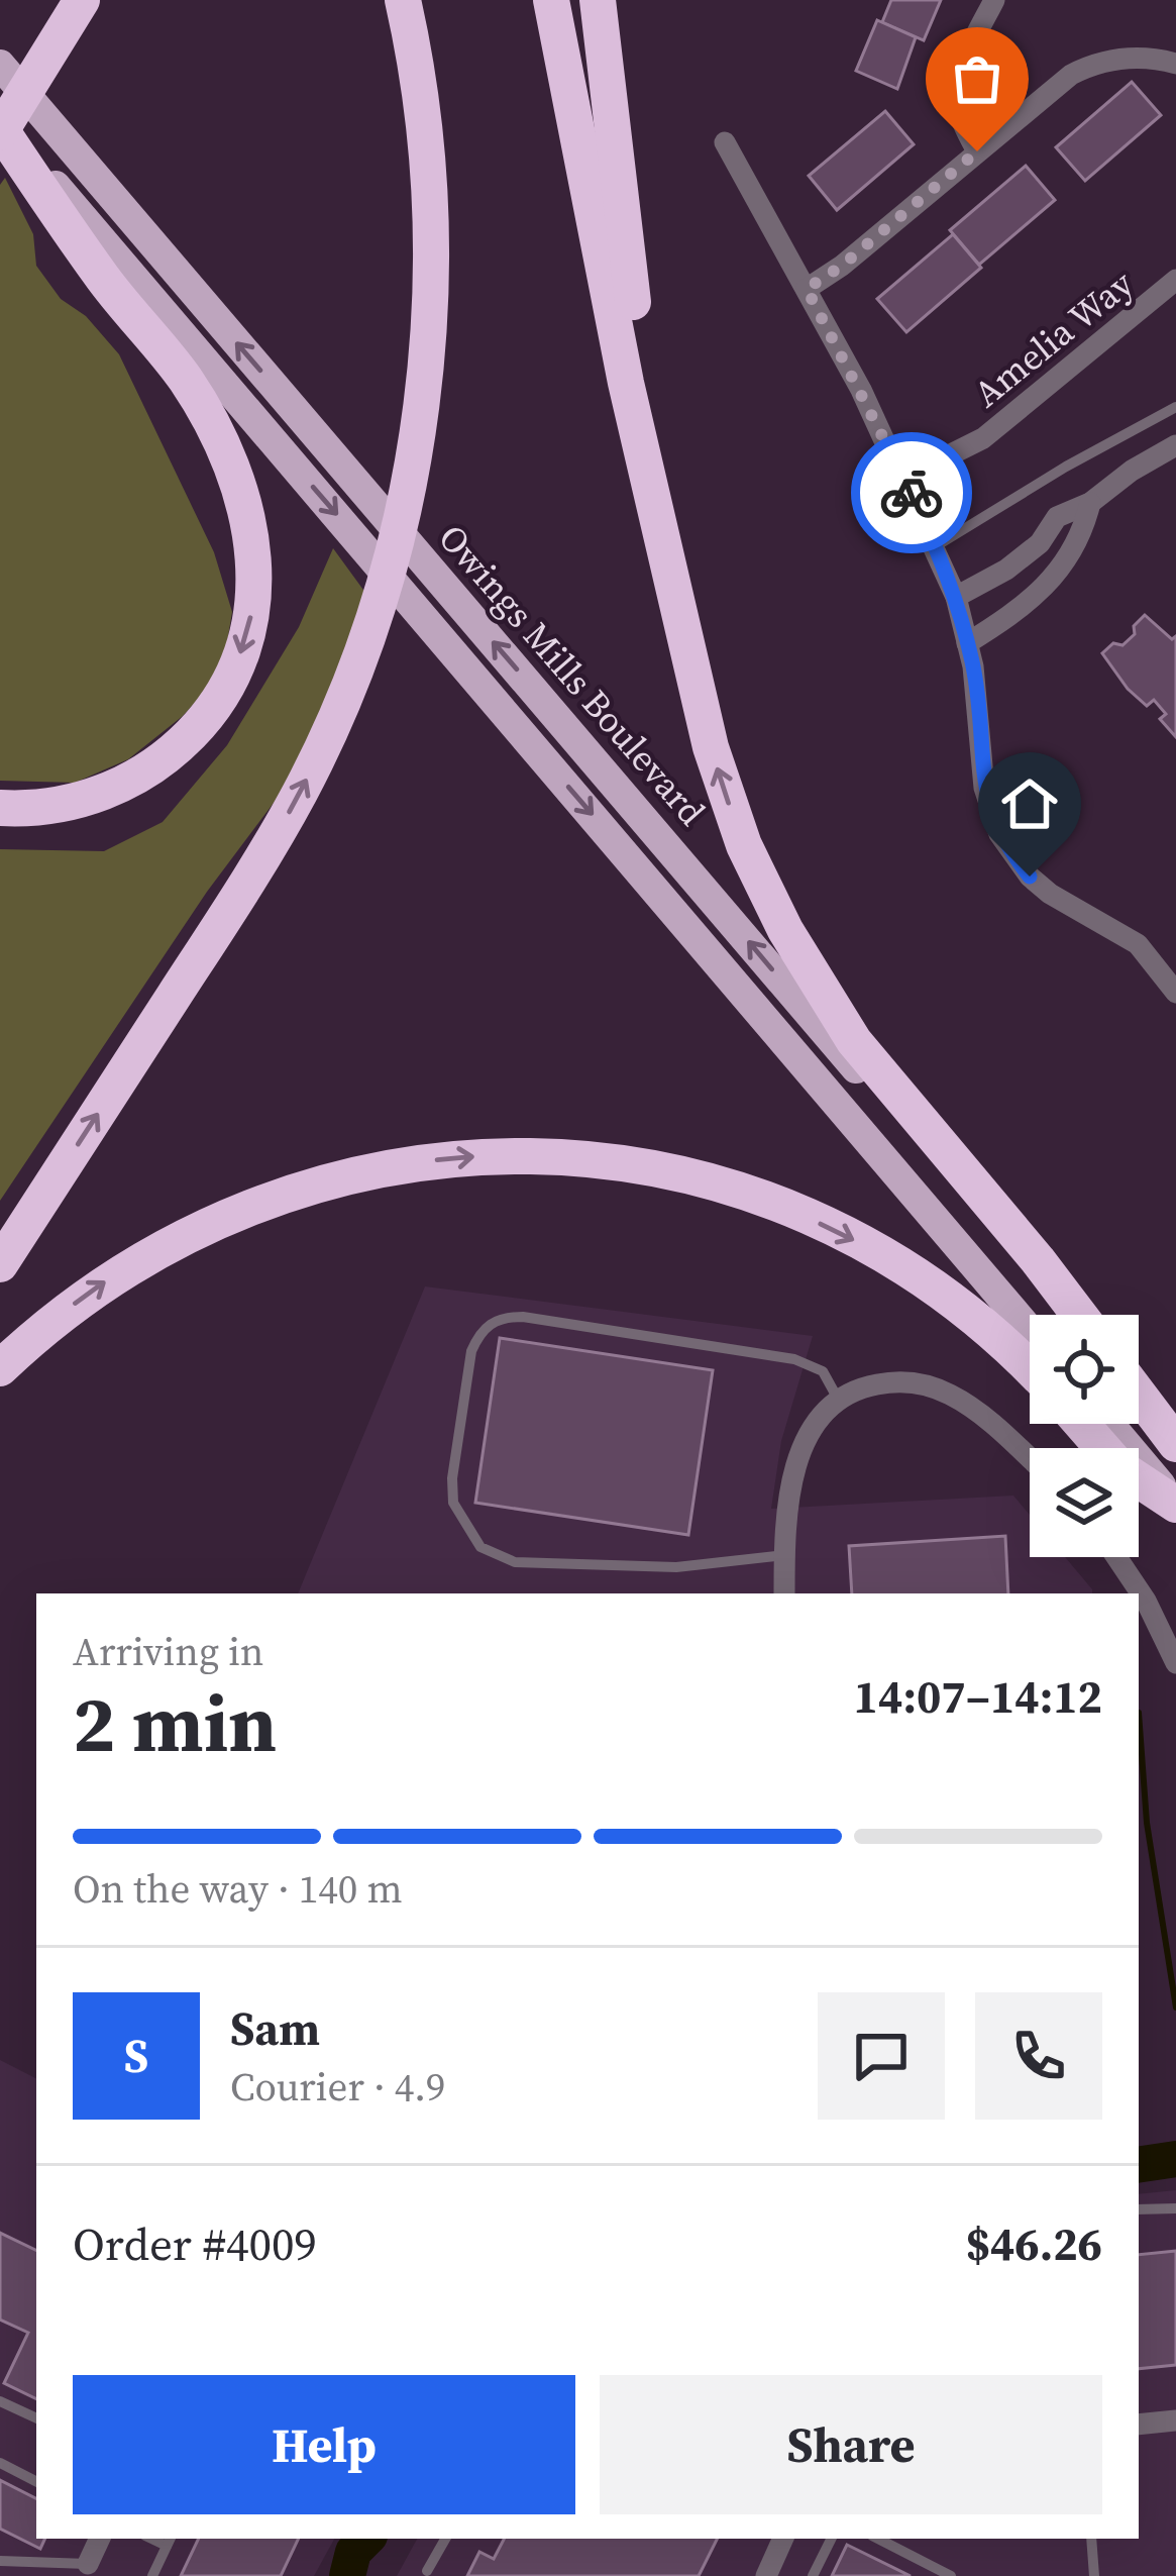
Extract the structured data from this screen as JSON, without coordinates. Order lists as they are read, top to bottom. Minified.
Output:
{"streets":{"main road":["Owings Mills Boulevard"],"street":["Amelia Way"]},"page":{"heading":["2 min","Arriving in","14:07–14:12"],"panel":["Sam","Courier · 4.9","Order #4009","$46.26"],"bar":"On the way · 140 m","round":"S","buttons":["Help","Share"]}}
